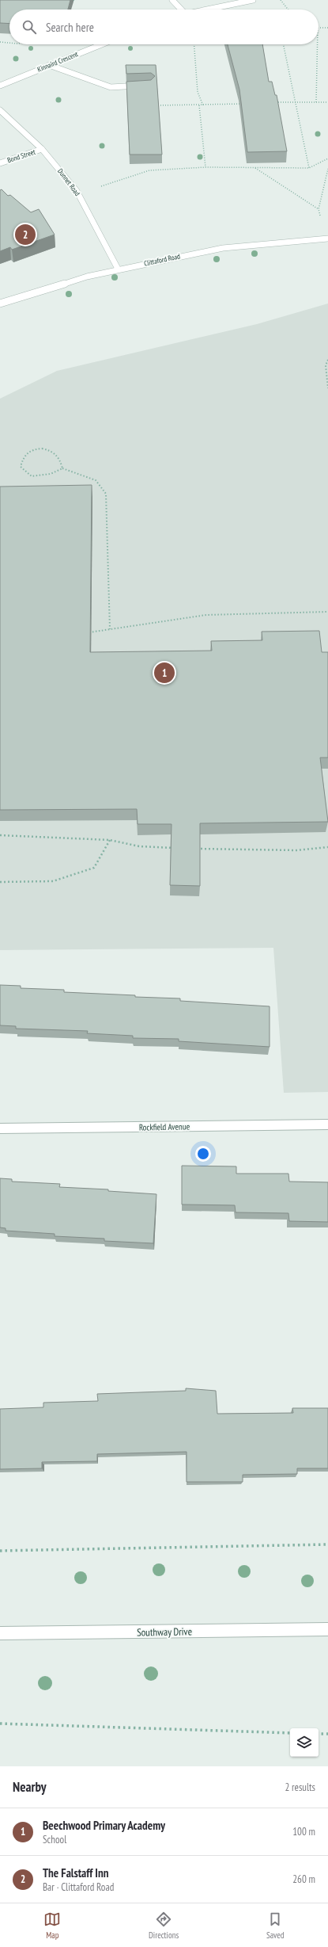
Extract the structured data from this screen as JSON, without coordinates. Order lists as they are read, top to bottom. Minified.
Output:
{"streets":{"street":["Kinnaird Crescent","Bond Street","Dunnet Road","Clittaford Road","Rockfield Avenue","Southway Drive"]},"crossings":[["Bond Street","Dunnet Road"],["Dunnet Road","Clittaford Road"]],"page":{"search":"Search here","pins":["2","1"],"heading":["Nearby","2 results"],"list":[{"mark":"1","name":"Beechwood Primary Academy","note":"School","value":"100 m"},{"mark":"2","name":"The Falstaff Inn","note":"Bar · Clittaford Road","value":"260 m"}],"nav":["Map","Directions","Saved"]}}
